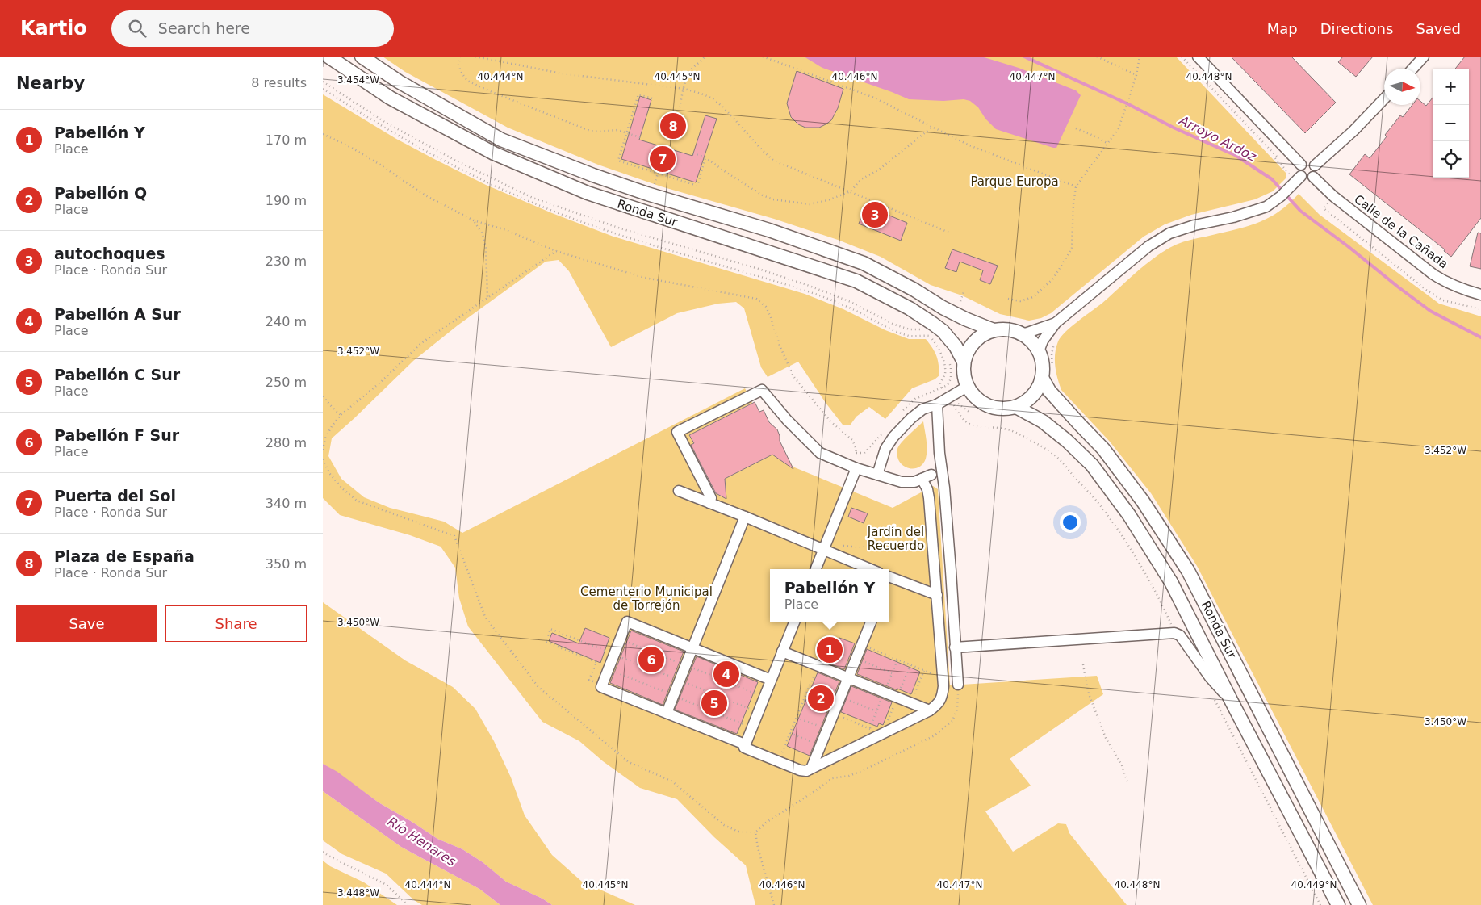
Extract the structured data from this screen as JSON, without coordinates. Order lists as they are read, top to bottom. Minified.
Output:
{"streets":{"main road":["Ronda Sur"],"street":["Calle de la Cañada"]},"water":["Arroyo Ardoz","Río Henares"],"parks":["Parque Europa","Jardín del Recuerdo","Cementerio Municipal de Torrejón"],"north":"right","page":{"header":"Kartio","search":"Search here","nav":["Map","Directions","Saved"],"heading":["Nearby","8 results"],"map_buttons":["+","−"],"list":[{"mark":"1","name":"Pabellón Y","note":"Place","value":"170 m"},{"mark":"2","name":"Pabellón Q","note":"Place","value":"190 m"},{"mark":"3","name":"autochoques","note":"Place · Ronda Sur","value":"230 m"},{"mark":"4","name":"Pabellón A Sur","note":"Place","value":"240 m"},{"mark":"5","name":"Pabellón C Sur","note":"Place","value":"250 m"},{"mark":"6","name":"Pabellón F Sur","note":"Place","value":"280 m"},{"mark":"7","name":"Puerta del Sol","note":"Place · Ronda Sur","value":"340 m"},{"mark":"8","name":"Plaza de España","note":"Place · Ronda Sur","value":"350 m"}],"pins":["8","7","3","1","6","4","2","5"],"popup":["Pabellón Y","Place"],"buttons":["Save","Share"]},"coordinates":["40.444°N","40.445°N","40.446°N","40.447°N","40.448°N","3.454°W","3.452°W","3.450°W","40.449°N","3.448°W"]}
